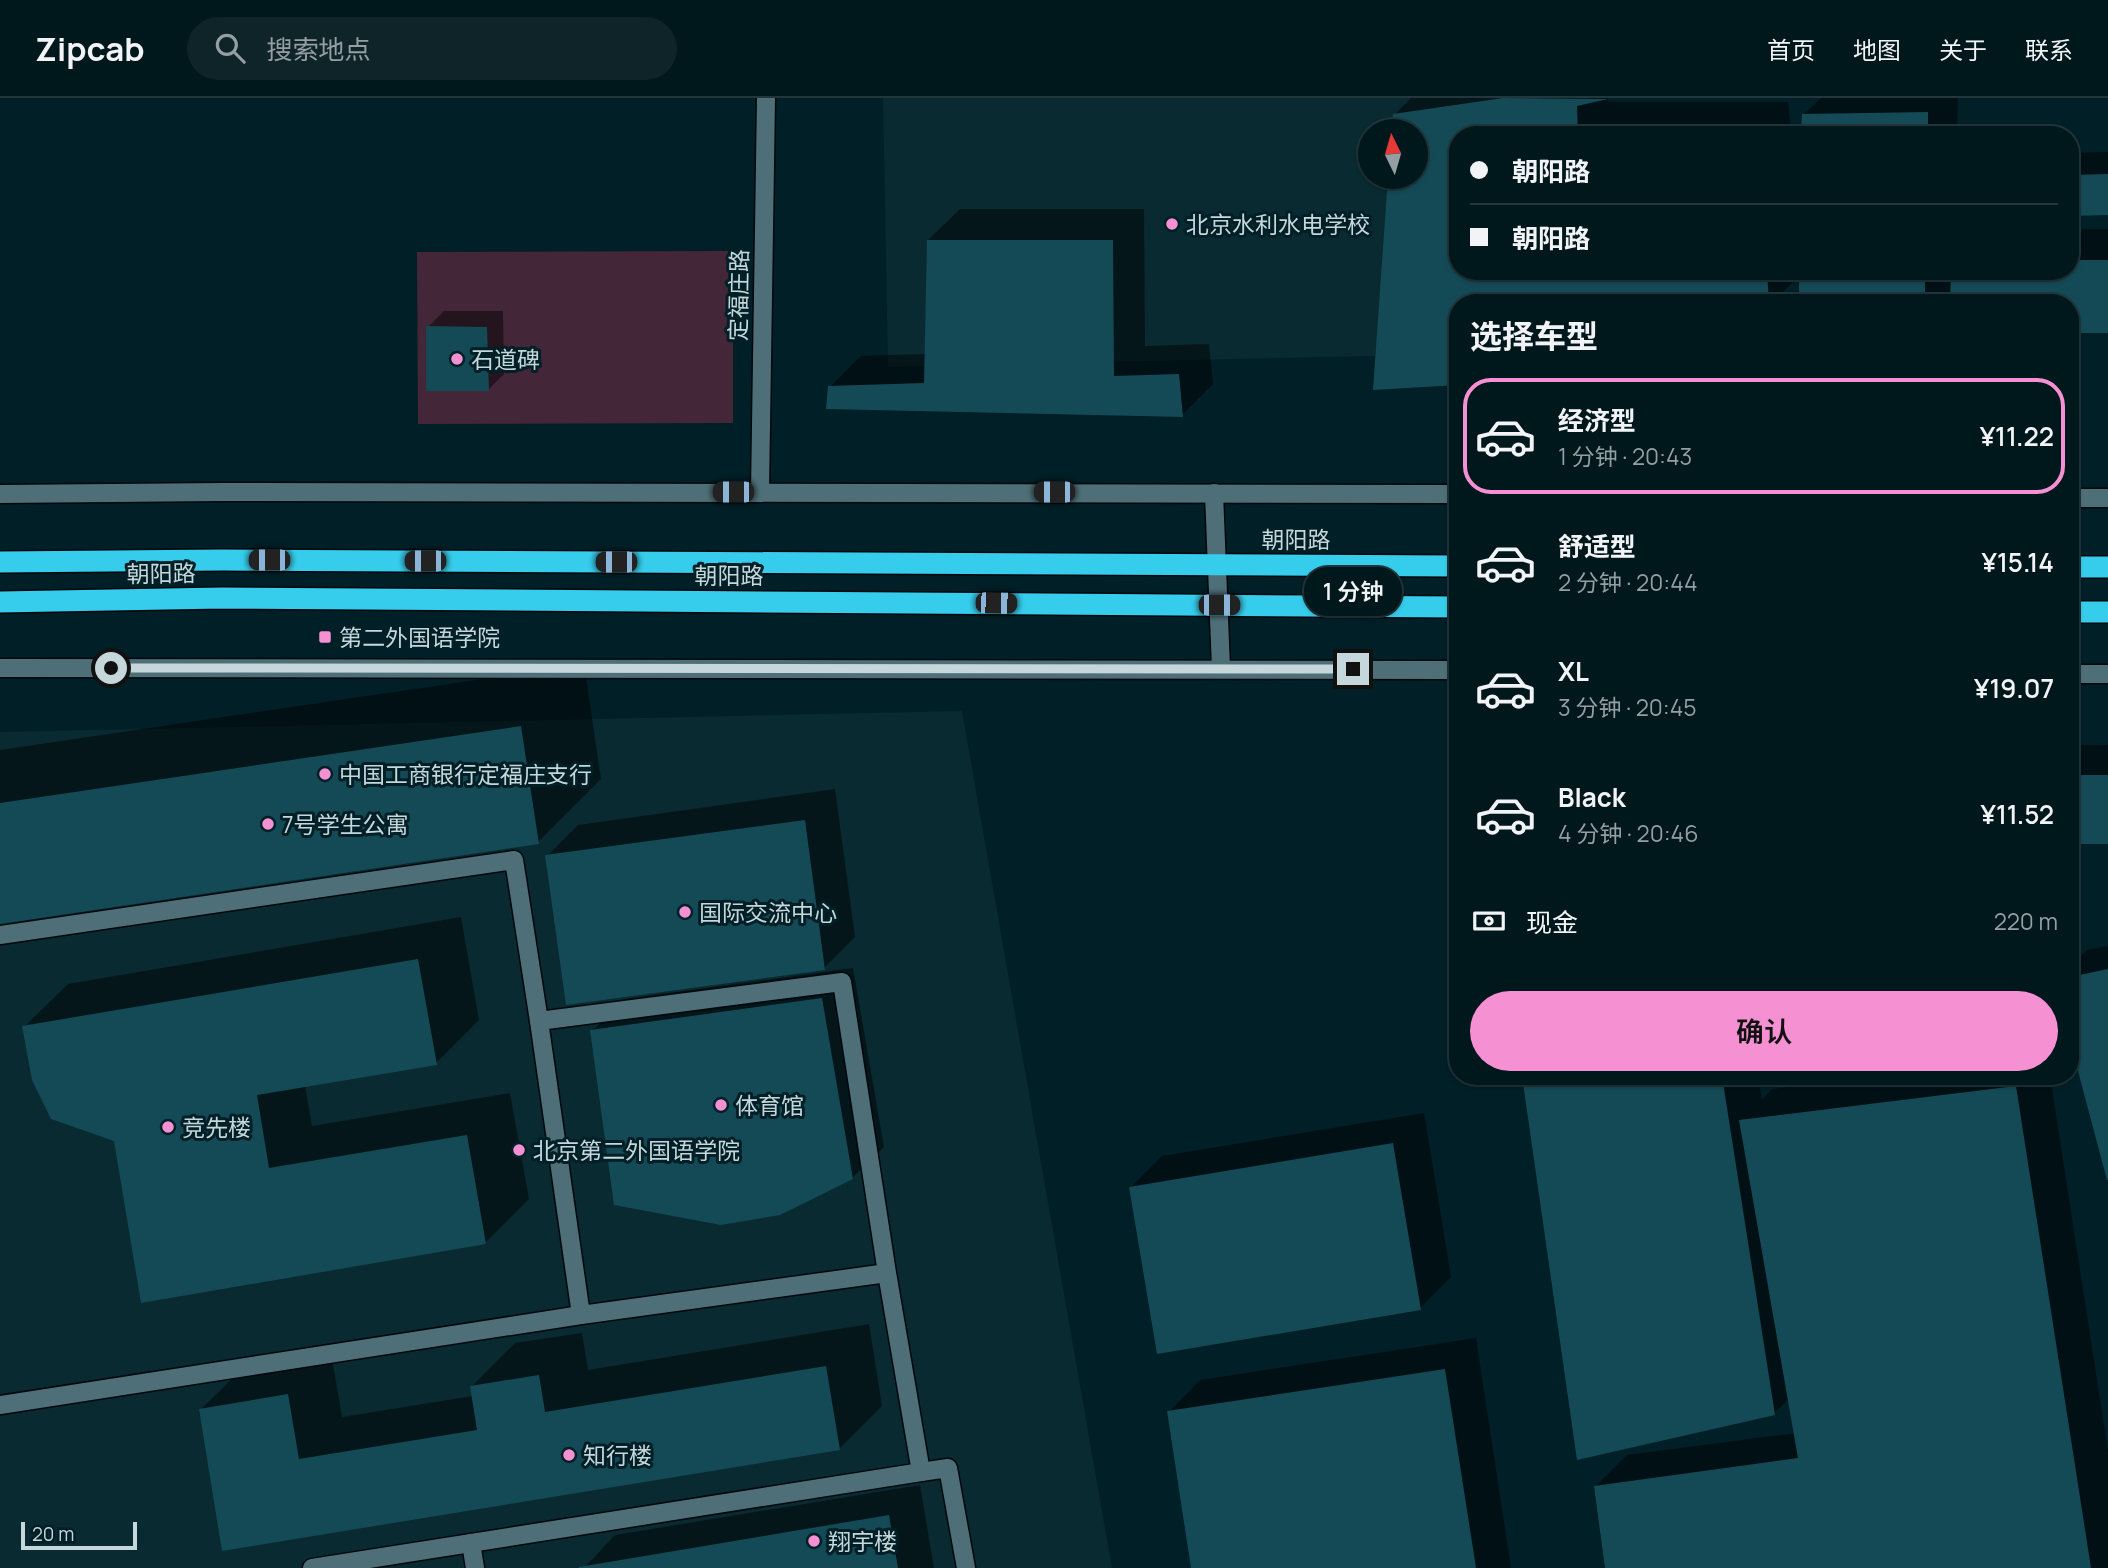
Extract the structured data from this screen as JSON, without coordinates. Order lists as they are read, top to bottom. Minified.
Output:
{"streets":{"highway":["朝阳路"],"street":["定福庄路"]},"crossings":[["定福庄路","朝阳路"]],"places":{"other":["北京水利水电学校","石道碑","中国工商银行定福庄支行","7号学生公寓","国际交流中心","体育馆","竞先楼","北京第二外国语学院","知行楼","翔宇楼"],"transit":["第二外国语学院"]},"scale_bar":"20 m","north":"top","page":{"header":"Zipcab","search":"搜索地点","nav":["首页","地图","关于","联系"],"banner":["朝阳路","朝阳路"],"heading":"选择车型","list":[{"name":"经济型","note":"1 分钟 · 20:43","value":"¥11.22"},{"name":"舒适型","note":"2 分钟 · 20:44","value":"¥15.14"},{"name":"XL","note":"3 分钟 · 20:45","value":"¥19.07"},{"name":"Black","note":"4 分钟 · 20:46","value":"¥11.52"}],"bubble":"1 分钟","pay":["现金","220 m"],"buttons":"确认","scale":"20 m"}}
